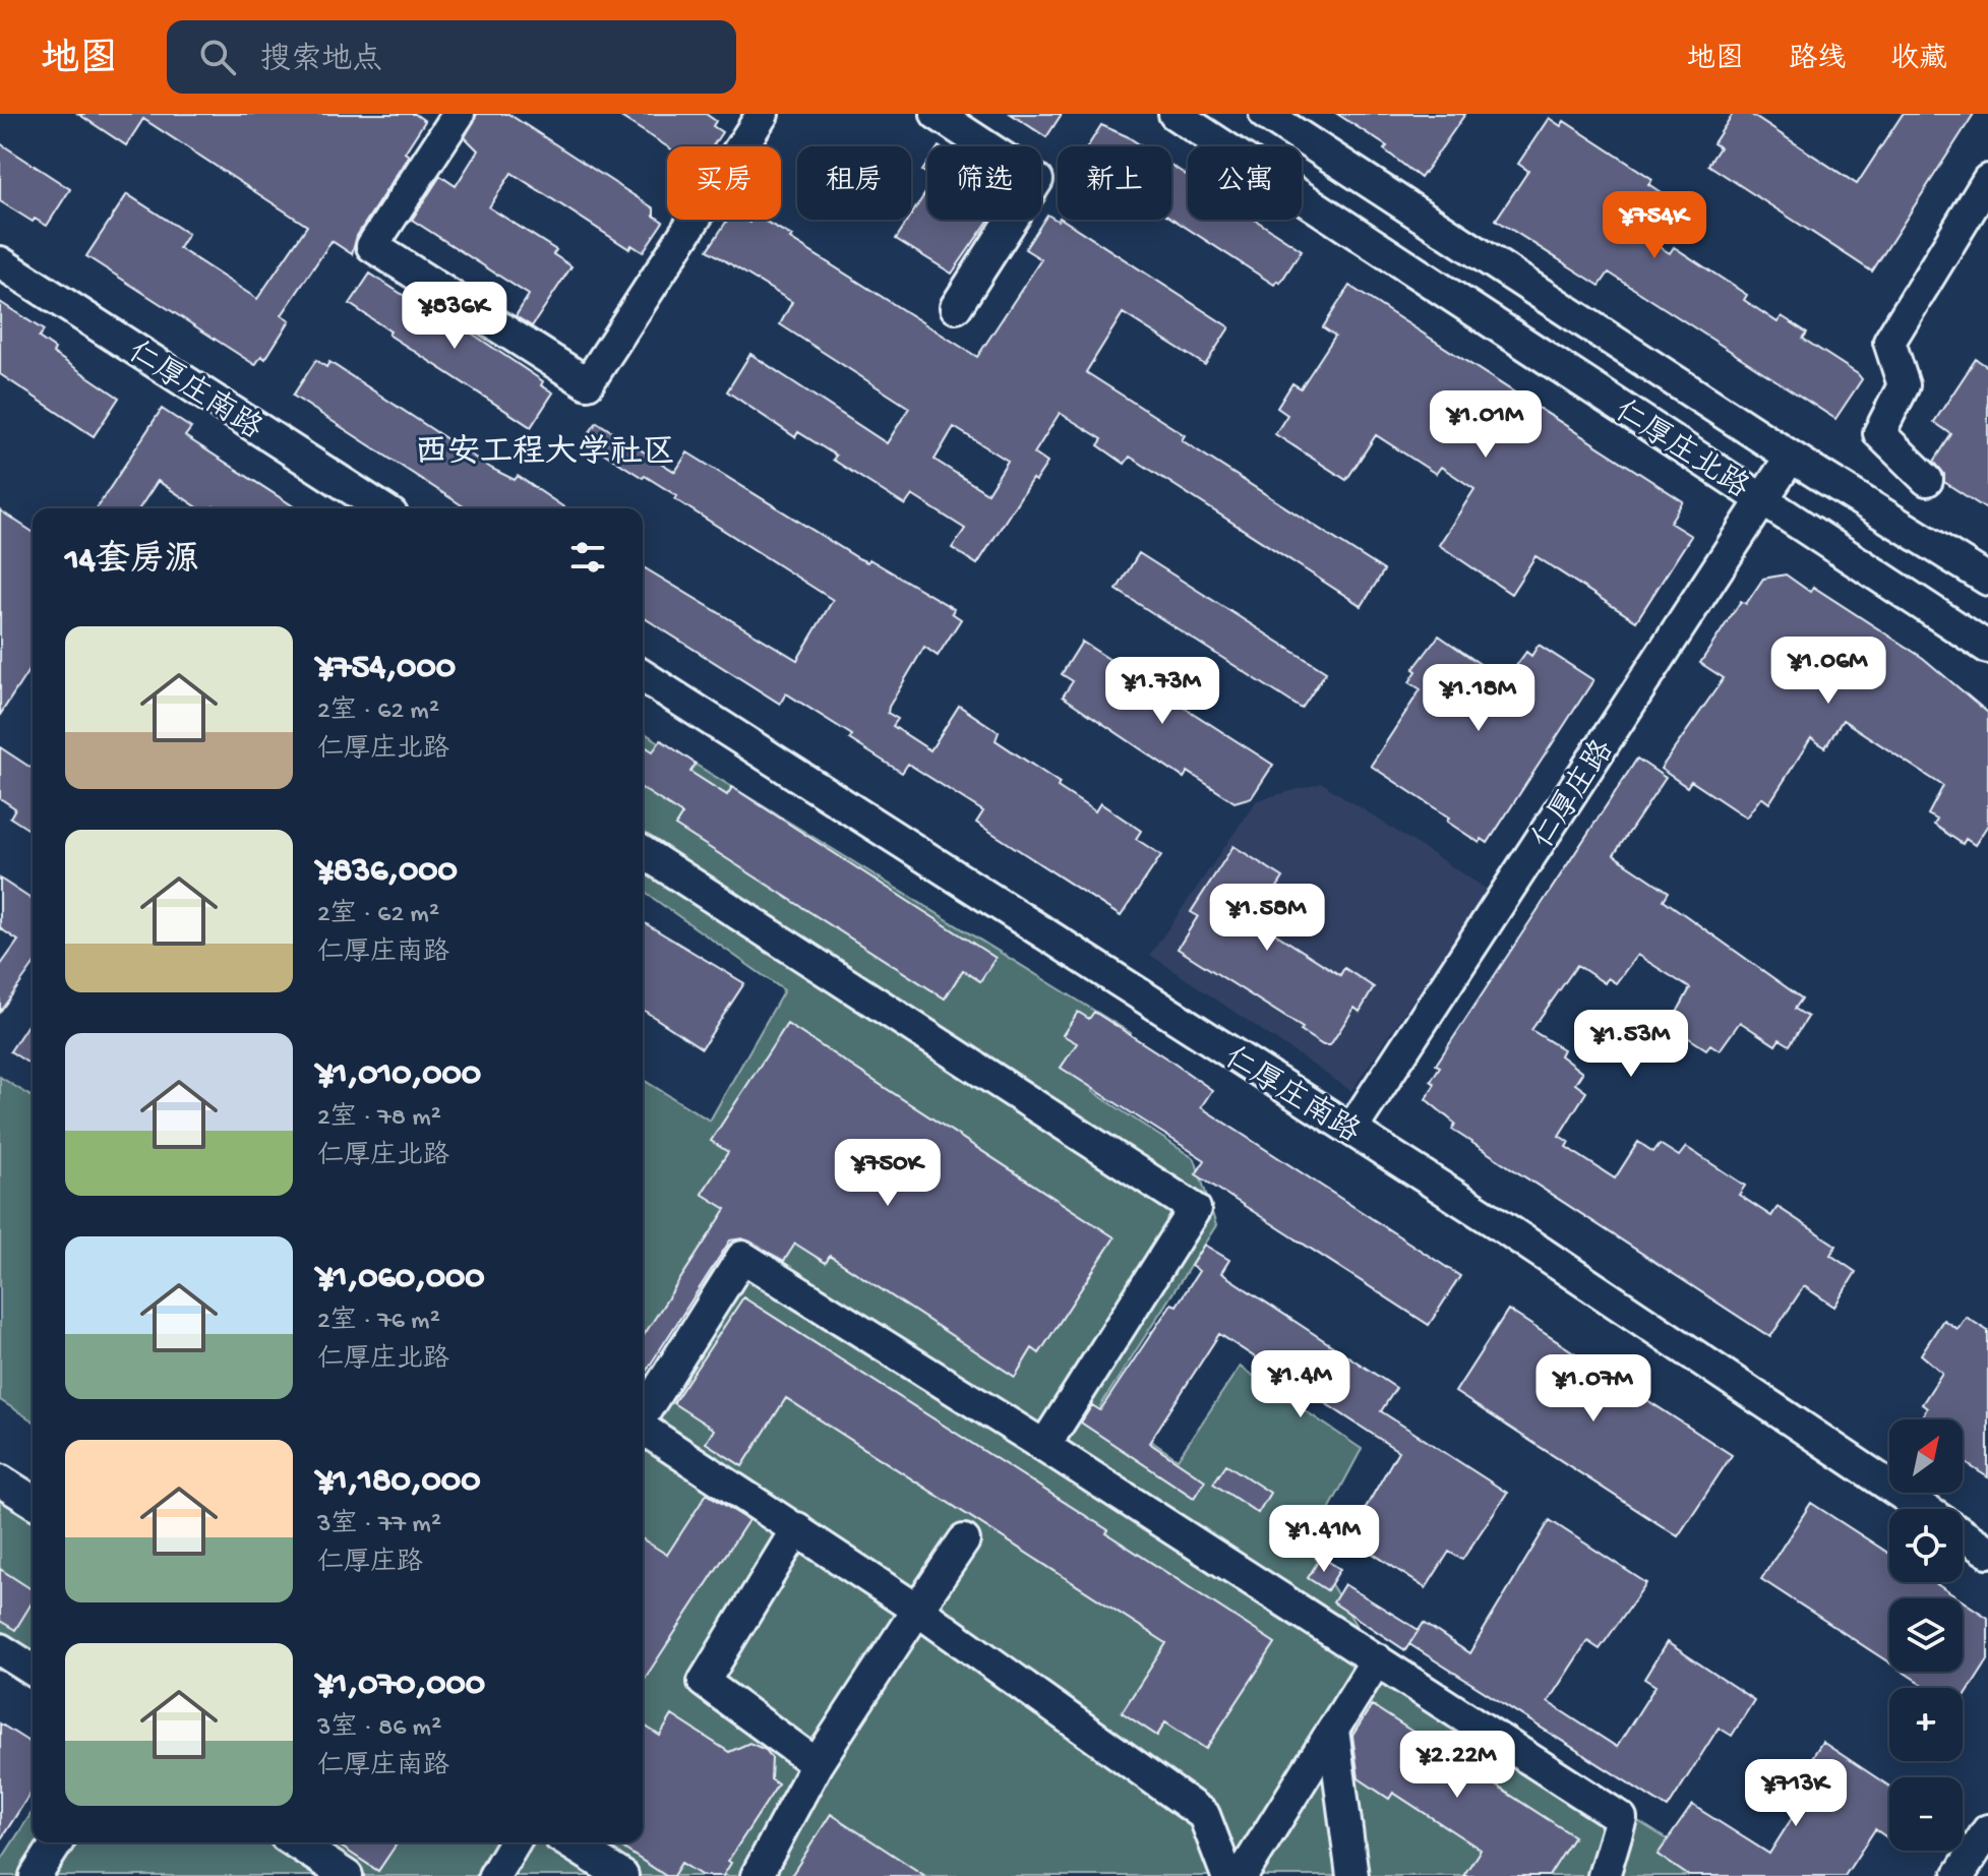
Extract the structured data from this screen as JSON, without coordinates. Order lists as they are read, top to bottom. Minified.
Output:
{"streets":{"street":["仁厚庄南路","仁厚庄北路","仁厚庄路"]},"crossings":[["仁厚庄南路","仁厚庄路"],["仁厚庄北路","仁厚庄路"]],"districts":["西安工程大学社区"],"north":"top right","page":{"header":"地图","search":"搜索地点","nav":["地图","路线","收藏"],"chip":["买房","租房","筛选","新上","公寓"],"price":["¥754K","¥836K","¥1.01M","¥1.06M","¥1.73M","¥1.18M","¥1.58M","¥1.53M","¥750K","¥1.4M","¥1.07M","¥1.41M","¥2.22M","¥713K"],"heading":"14套房源","list":[{"name":"¥754,000","note":"2室 · 62 m² · 仁厚庄北路"},{"name":"¥836,000","note":"2室 · 62 m² · 仁厚庄南路"},{"name":"¥1,010,000","note":"2室 · 78 m² · 仁厚庄北路"},{"name":"¥1,060,000","note":"2室 · 76 m² · 仁厚庄北路"},{"name":"¥1,180,000","note":"3室 · 77 m² · 仁厚庄路"},{"name":"¥1,070,000","note":"3室 · 86 m² · 仁厚庄南路"}],"map_buttons":["+","−"]}}
